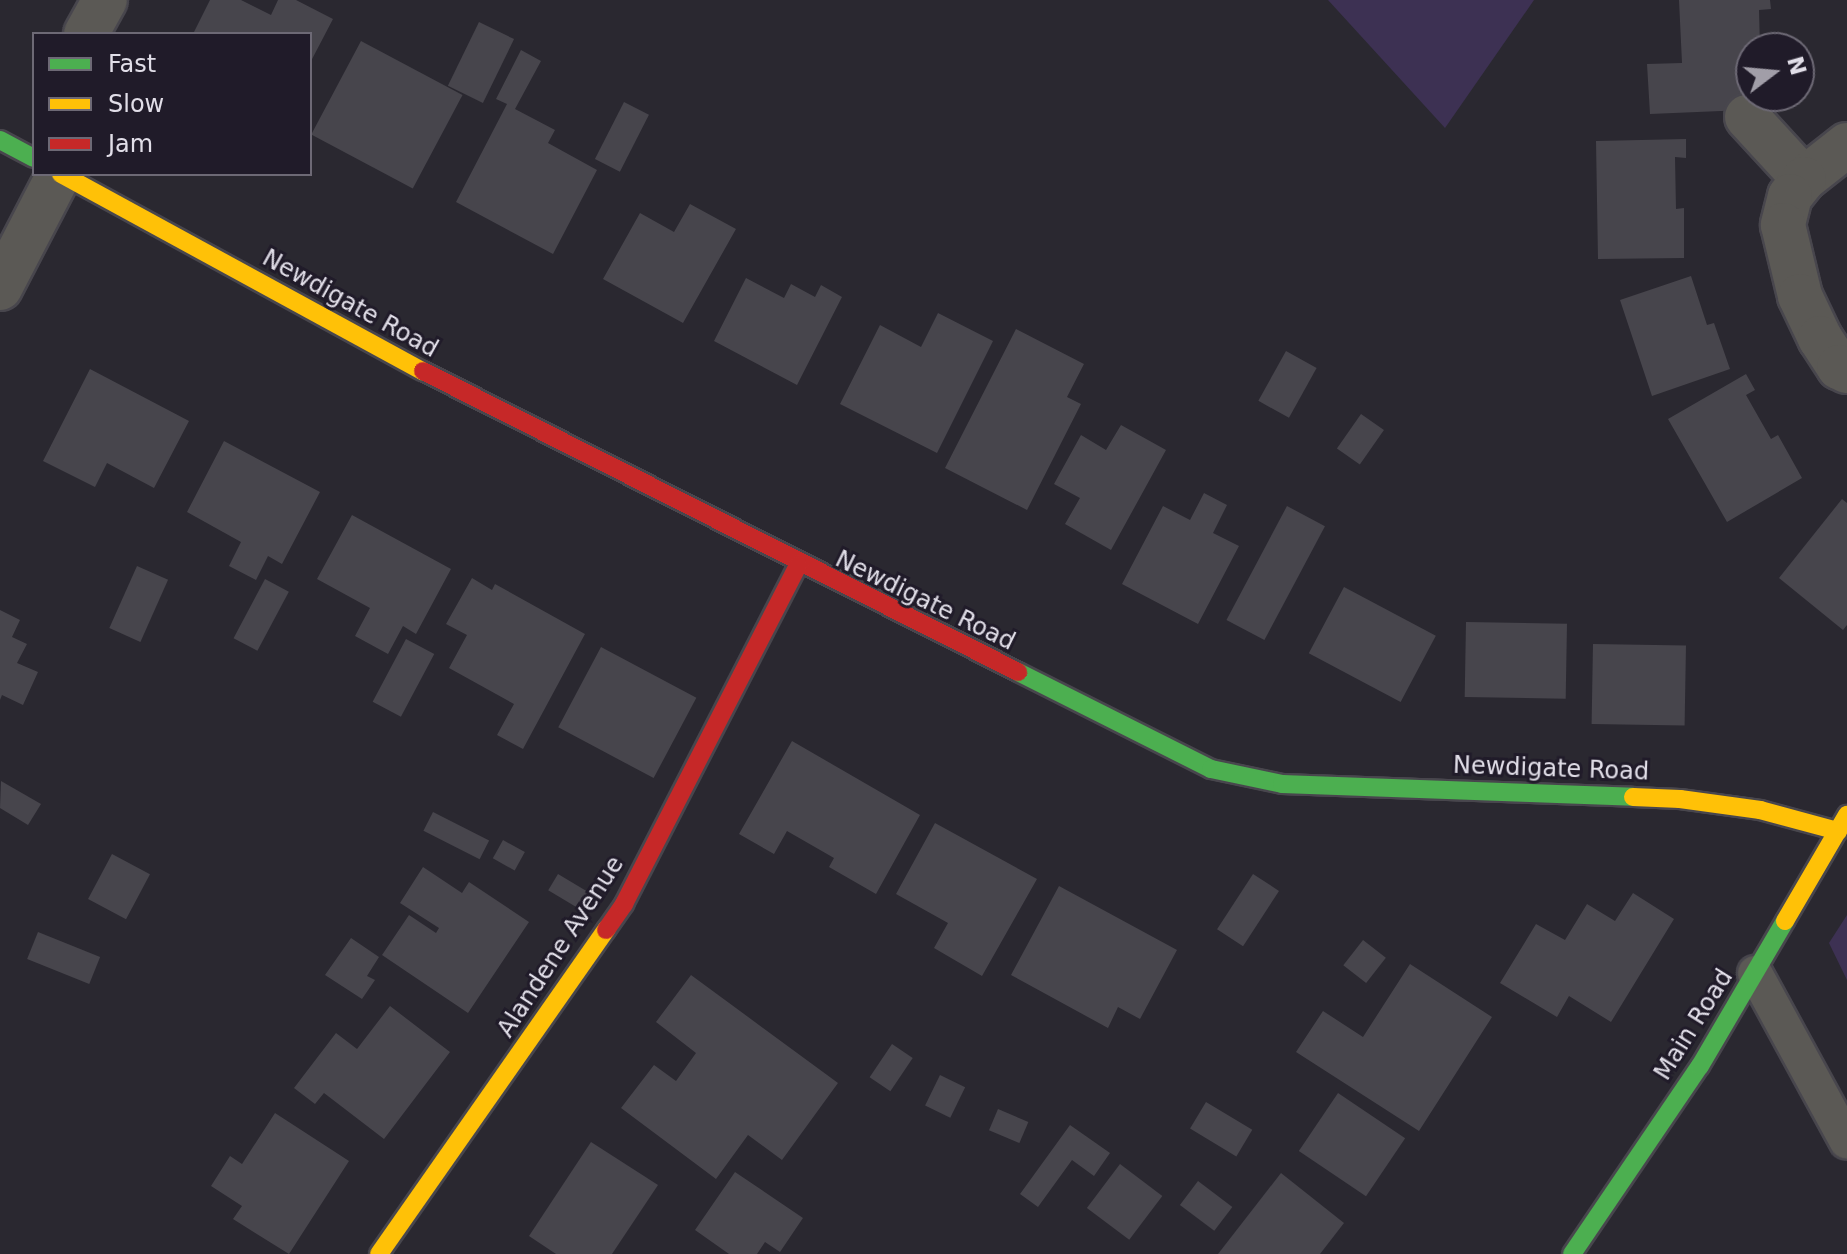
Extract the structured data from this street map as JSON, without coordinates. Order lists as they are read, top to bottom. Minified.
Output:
{"streets":{"street":["Newdigate Road","Alandene Avenue","Main Road"]},"crossings":[["Newdigate Road","Alandene Avenue"],["Newdigate Road","Main Road"]],"legend":["Fast","Slow","Jam"],"north":"right"}
